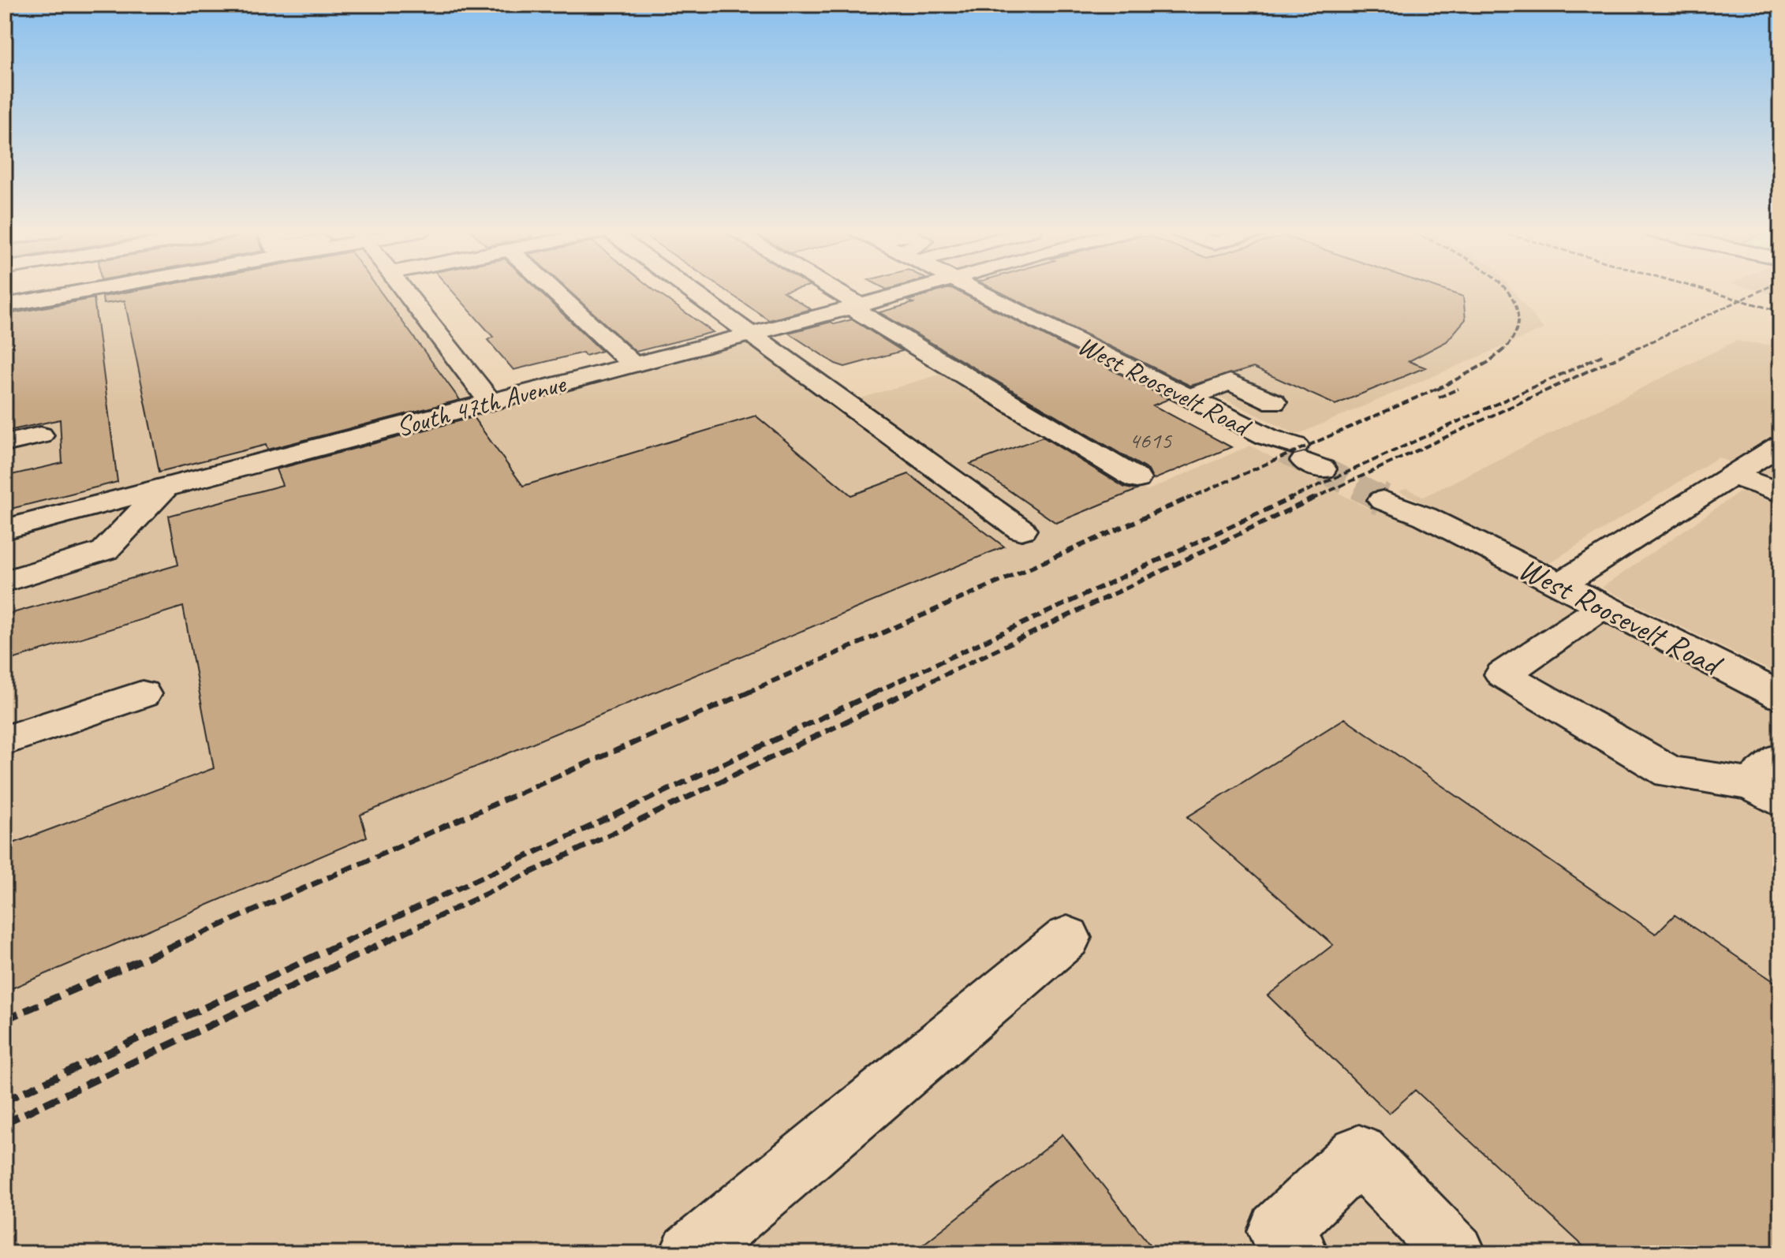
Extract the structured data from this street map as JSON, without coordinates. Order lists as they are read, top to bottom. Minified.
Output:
{"streets":{"street":["West Roosevelt Road","South 47th Avenue"]},"house_numbers":["4615"]}
